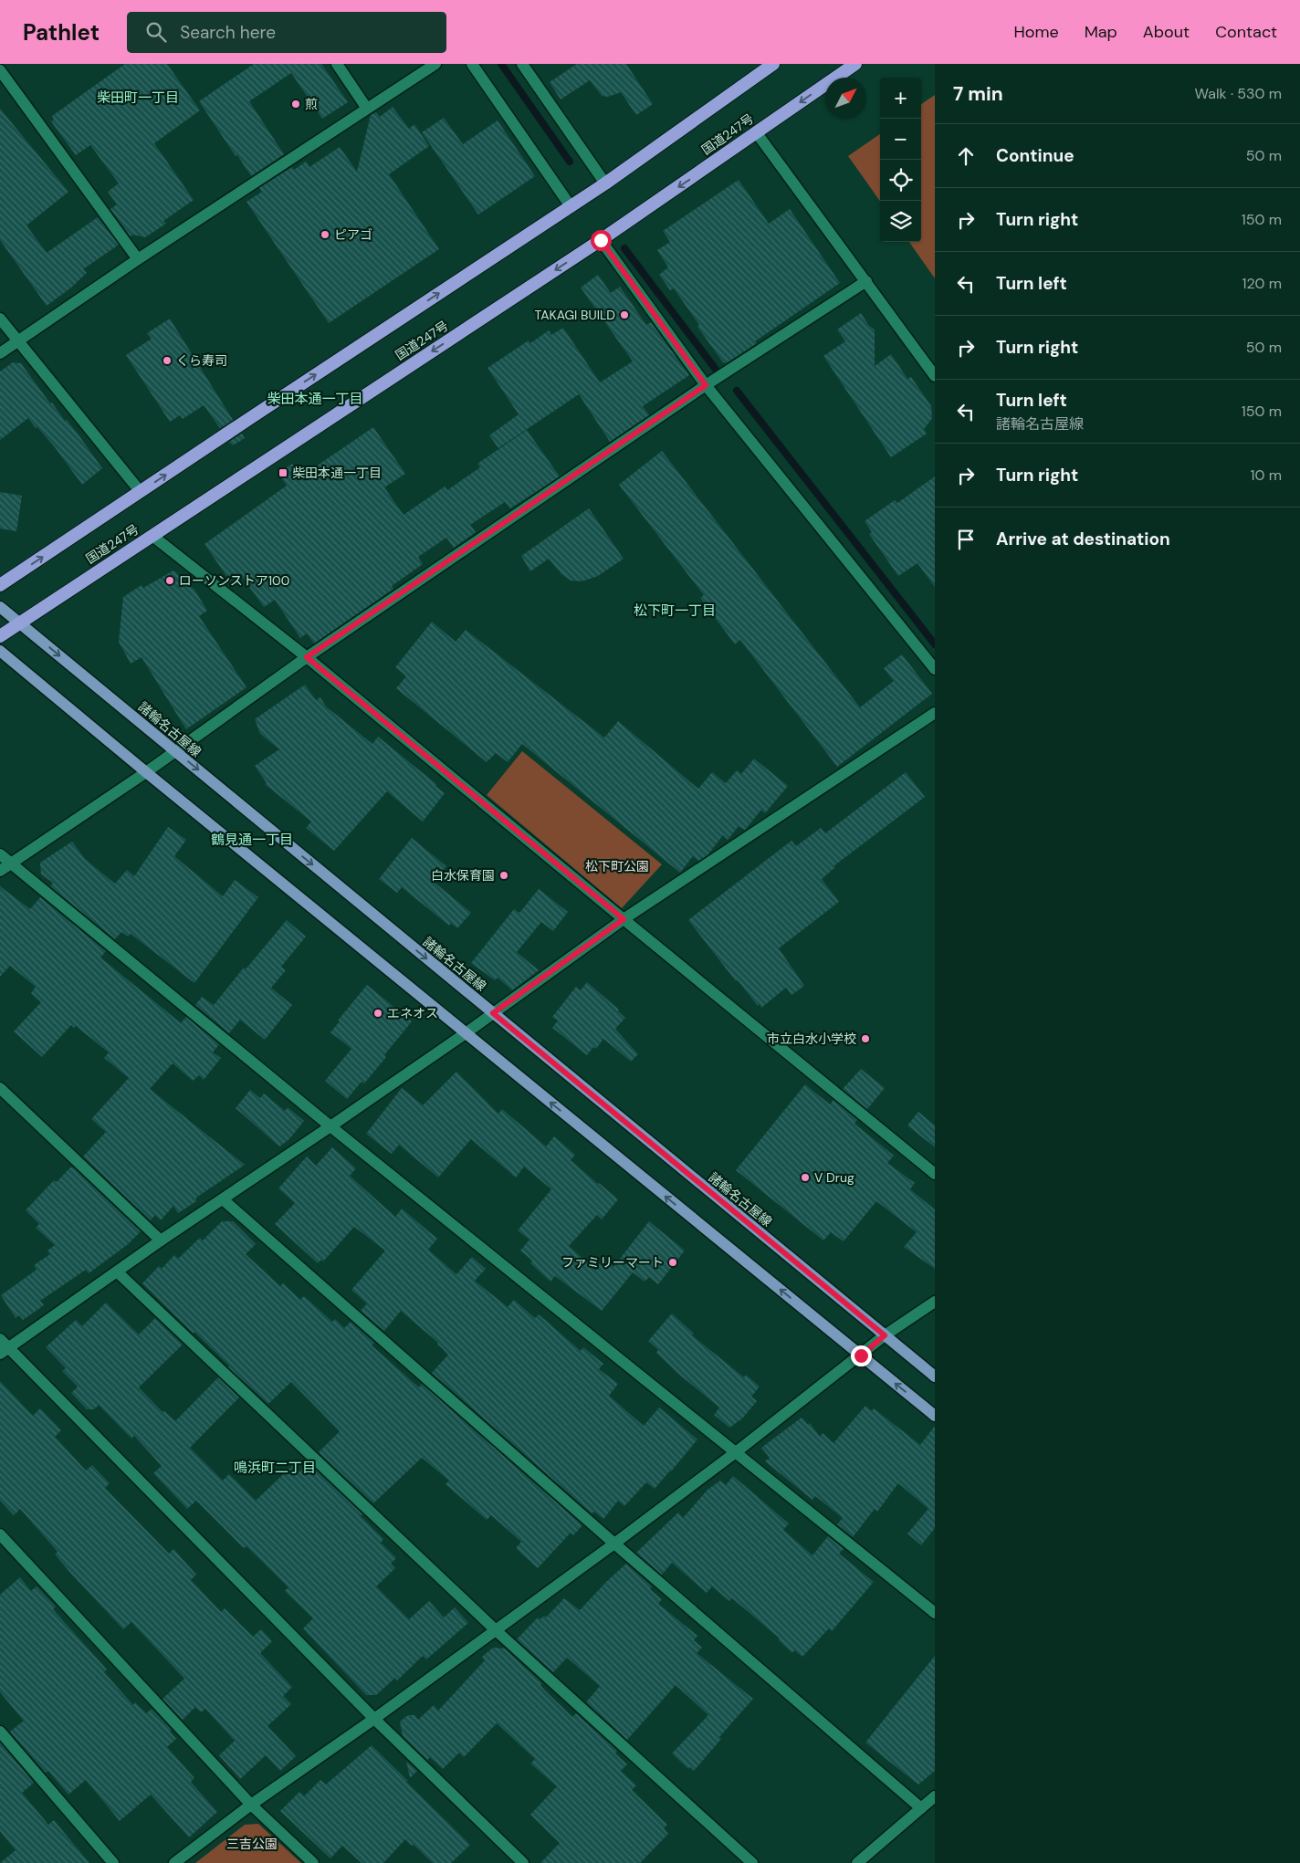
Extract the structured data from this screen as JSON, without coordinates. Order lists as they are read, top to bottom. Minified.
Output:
{"streets":{"highway":["国道247号"],"main road":["諸輪名古屋線"]},"crossings":[["国道247号","諸輪名古屋線"]],"districts":["柴田町一丁目","柴田本通一丁目","松下町一丁目","鶴見通一丁目","鳴浜町二丁目"],"parks":["松下町公園","三吉公園"],"places":{"other":["煎","ピアゴ","TAKAGI BUILD","くら寿司","ローソンストア100","白水保育園","エネオス","市立白水小学校","V Drug","ファミリーマート"],"transit":["柴田本通一丁目"]},"north":"top right","page":{"header":"Pathlet","search":"Search here","nav":["Home","Map","About","Contact"],"heading":["7 min","Walk · 530 m"],"map_buttons":["+","−"],"list":[["Continue","50 m"],["Turn right","150 m"],["Turn left","120 m"],["Turn right","50 m"],["Turn left","諸輪名古屋線","150 m"],["Turn right","10 m"],"Arrive at destination"]}}
